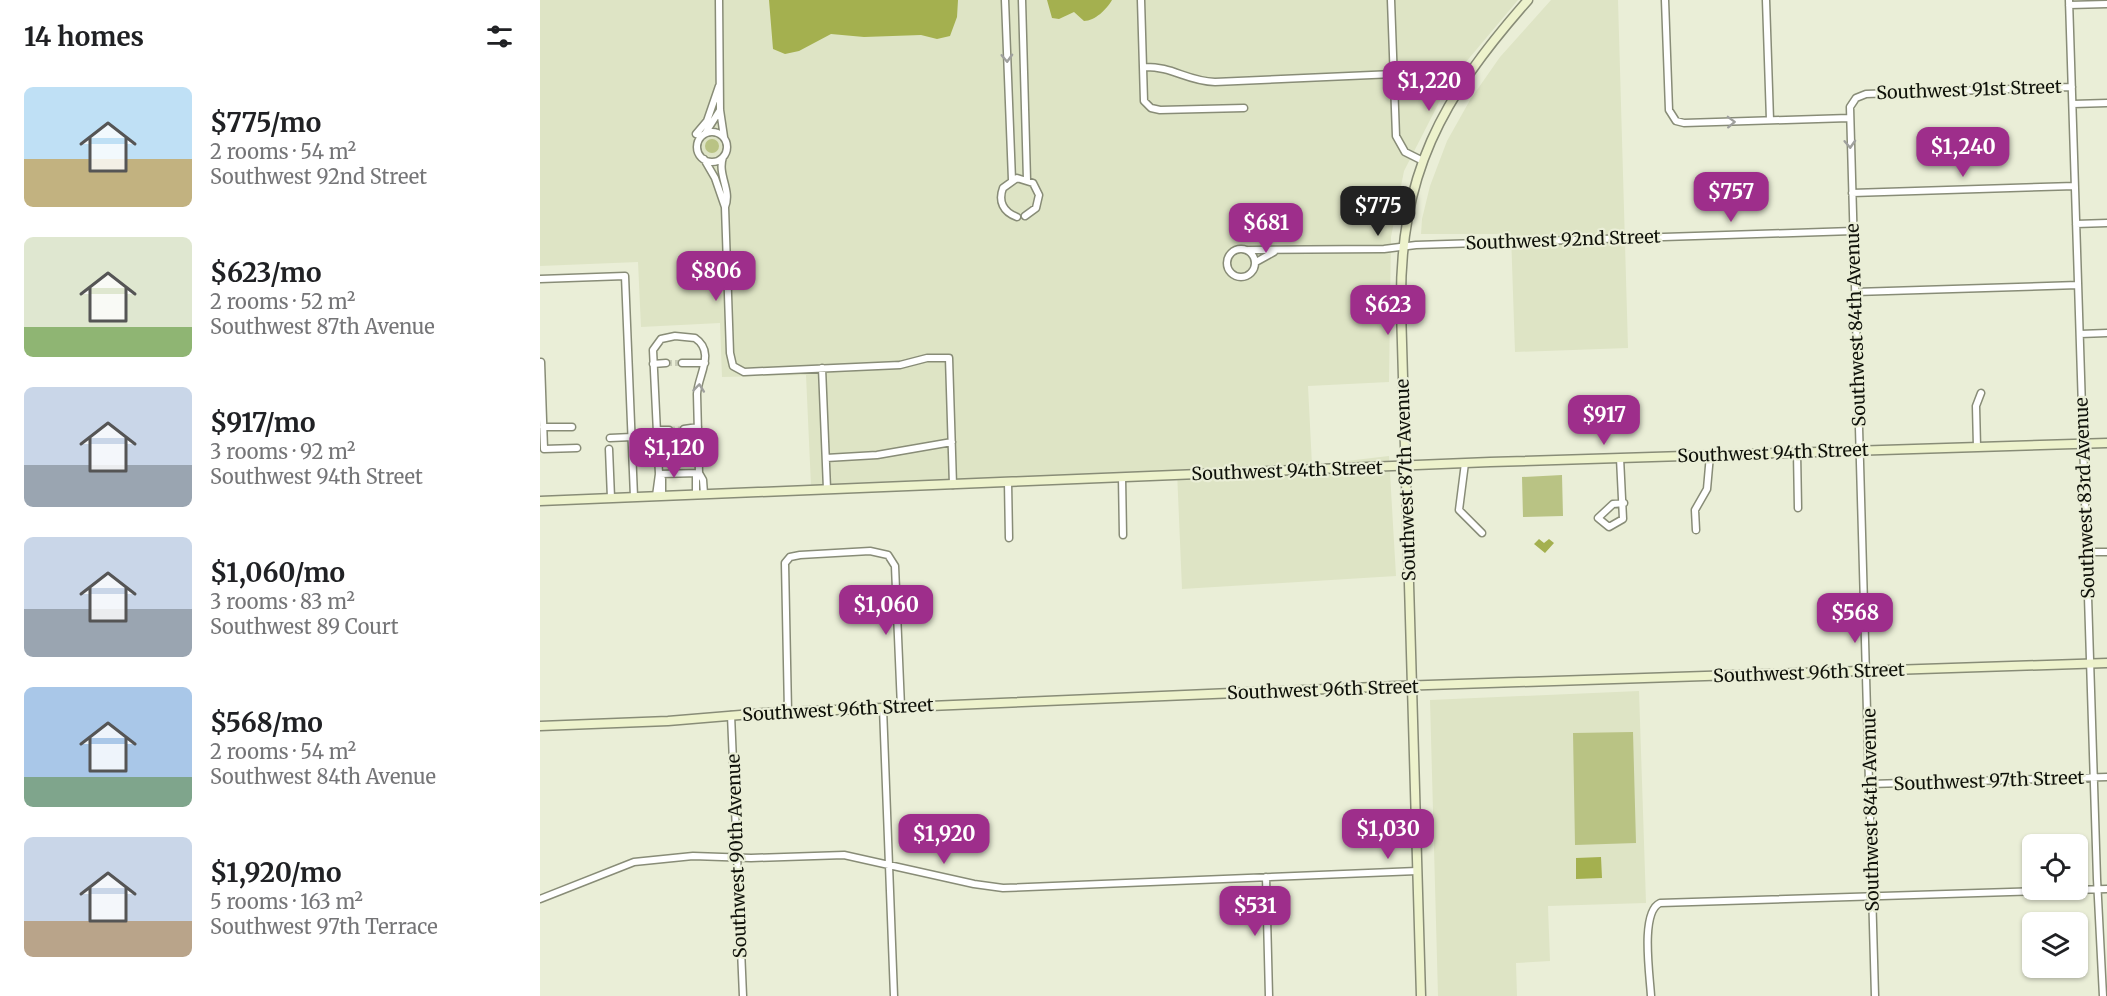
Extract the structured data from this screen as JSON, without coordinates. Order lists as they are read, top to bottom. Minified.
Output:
{"streets":{"street":["Southwest 91st Street","Southwest 92nd Street","Southwest 84th Avenue","Southwest 94th Street","Southwest 87th Avenue","Southwest 83rd Avenue","Southwest 96th Street","Southwest 97th Street","Southwest 90th Avenue"]},"crossings":[["Southwest 91st Street","Southwest 84th Avenue"],["Southwest 91st Street","Southwest 83rd Avenue"],["Southwest 92nd Street","Southwest 84th Avenue"],["Southwest 92nd Street","Southwest 87th Avenue"],["Southwest 84th Avenue","Southwest 94th Street"],["Southwest 84th Avenue","Southwest 96th Street"],["Southwest 84th Avenue","Southwest 97th Street"],["Southwest 94th Street","Southwest 87th Avenue"],["Southwest 94th Street","Southwest 83rd Avenue"],["Southwest 87th Avenue","Southwest 96th Street"],["Southwest 83rd Avenue","Southwest 96th Street"],["Southwest 83rd Avenue","Southwest 97th Street"],["Southwest 96th Street","Southwest 90th Avenue"]],"page":{"heading":"14 homes","price":["$1,220","$1,240","$757","$775","$681","$806","$623","$917","$1,120","$1,060","$568","$1,030","$1,920","$531"],"list":[{"name":"$775/mo","note":"2 rooms · 54 m² · Southwest 92nd Street"},{"name":"$623/mo","note":"2 rooms · 52 m² · Southwest 87th Avenue"},{"name":"$917/mo","note":"3 rooms · 92 m² · Southwest 94th Street"},{"name":"$1,060/mo","note":"3 rooms · 83 m² · Southwest 89 Court"},{"name":"$568/mo","note":"2 rooms · 54 m² · Southwest 84th Avenue"},{"name":"$1,920/mo","note":"5 rooms · 163 m² · Southwest 97th Terrace"}]}}
